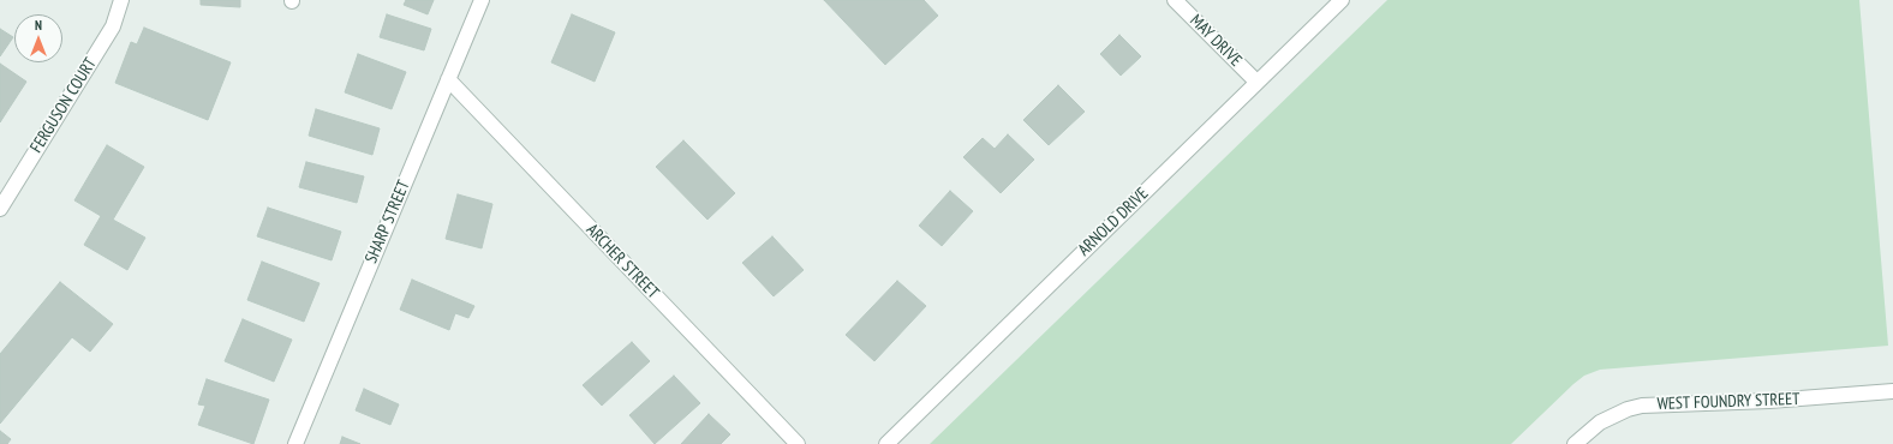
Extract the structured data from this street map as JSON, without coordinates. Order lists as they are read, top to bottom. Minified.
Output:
{"streets":{"street":["MAY DRIVE","FERGUSON COURT","SHARP STREET","ARNOLD DRIVE","ARCHER STREET","WEST FOUNDRY STREET"]},"crossings":[["MAY DRIVE","ARNOLD DRIVE"],["SHARP STREET","ARCHER STREET"]],"north":"top"}
